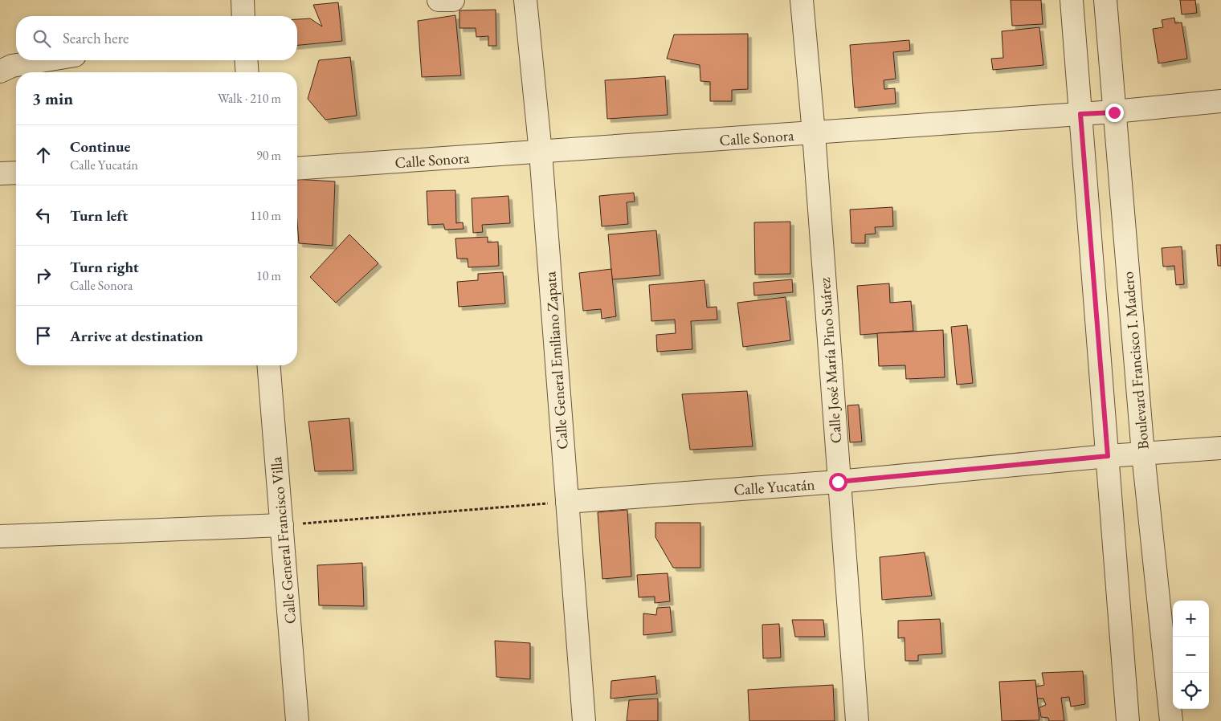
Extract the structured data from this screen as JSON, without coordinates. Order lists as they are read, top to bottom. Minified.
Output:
{"streets":{"street":["Calle Sonora","Calle General Emiliano Zapata","Calle José María Pino Suárez","Boulevard Francisco I. Madero","Calle Yucatán","Calle General Francisco Villa"]},"crossings":[["Calle Sonora","Calle General Emiliano Zapata"],["Calle Sonora","Calle José María Pino Suárez"],["Calle Sonora","Boulevard Francisco I. Madero"],["Calle General Emiliano Zapata","Calle Yucatán"],["Calle José María Pino Suárez","Calle Yucatán"],["Boulevard Francisco I. Madero","Calle Yucatán"]],"page":{"search":"Search here","heading":["3 min","Walk · 210 m"],"list":[["Continue","Calle Yucatán","90 m"],["Turn left","110 m"],["Turn right","Calle Sonora","10 m"],"Arrive at destination"],"map_buttons":["+","−"]}}
